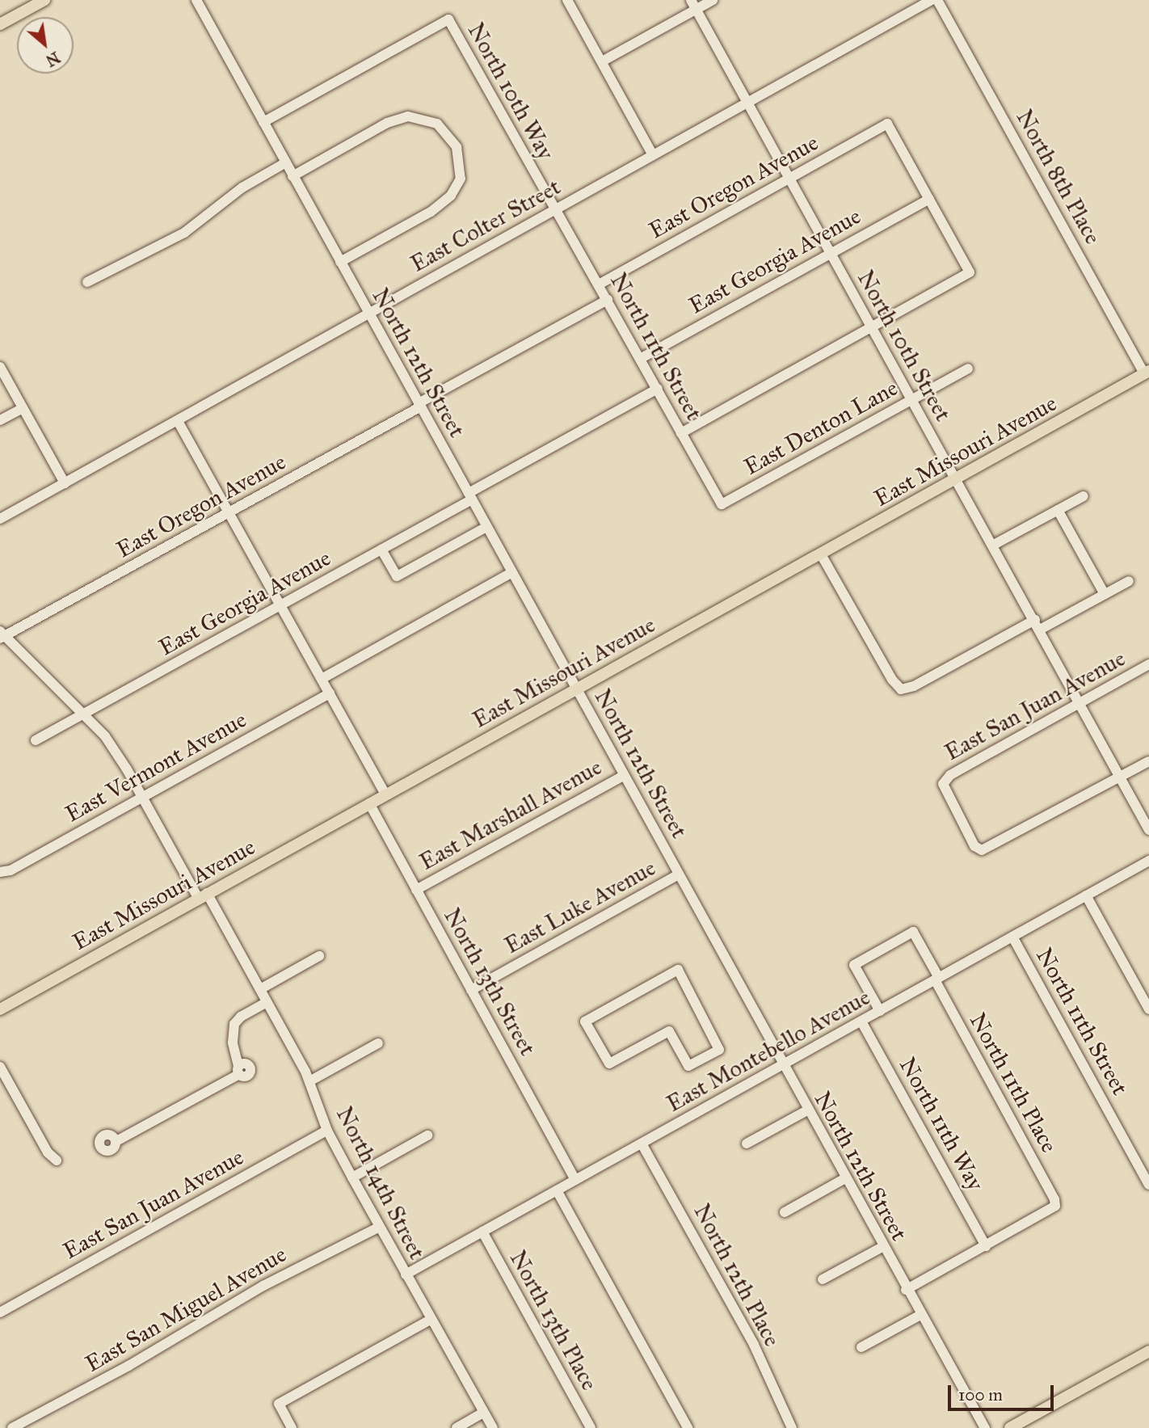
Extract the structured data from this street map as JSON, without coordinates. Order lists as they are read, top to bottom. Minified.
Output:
{"streets":{"main road":["East Missouri Avenue"],"street":["North 10th Way","North 8th Place","East Oregon Avenue","East Colter Street","East Georgia Avenue","North 10th Street","North 11th Street","North 12th Street","East Denton Lane","East San Juan Avenue","East Vermont Avenue","East Marshall Avenue","East Luke Avenue","North 13th Street","East Montebello Avenue","North 11th Place","North 11th Way","North 14th Street","North 12th Place","East San Miguel Avenue","North 13th Place"]},"crossings":[["North 10th Way","East Colter Street"],["North 10th Way","North 11th Street"],["North 10th Way","North 12th Street"],["North 8th Place","East Missouri Avenue"],["East Oregon Avenue","East Georgia Avenue"],["East Oregon Avenue","North 10th Street"],["East Oregon Avenue","North 11th Street"],["East Oregon Avenue","North 12th Street"],["East Oregon Avenue","North 14th Street"],["East Colter Street","North 10th Street"],["East Colter Street","North 11th Street"],["East Colter Street","North 12th Street"],["East Georgia Avenue","North 10th Street"],["East Georgia Avenue","North 11th Street"],["East Georgia Avenue","North 12th Street"],["East Georgia Avenue","North 14th Street"],["North 10th Street","East Denton Lane"],["North 10th Street","East Missouri Avenue"],["North 10th Street","East San Juan Avenue"],["North 11th Street","East Denton Lane"],["North 11th Street","East Montebello Avenue"],["North 12th Street","East Missouri Avenue"],["North 12th Street","East Marshall Avenue"],["North 12th Street","East Luke Avenue"],["North 12th Street","East Montebello Avenue"],["East Missouri Avenue","North 13th Street"],["East Missouri Avenue","North 14th Street"],["East San Juan Avenue","North 14th Street"],["East Vermont Avenue","North 14th Street"],["East Marshall Avenue","North 13th Street"],["East Luke Avenue","North 13th Street"],["North 13th Street","East Montebello Avenue"],["East Montebello Avenue","North 11th Place"],["East Montebello Avenue","North 11th Way"],["East Montebello Avenue","North 14th Street"],["East Montebello Avenue","North 12th Place"],["East Montebello Avenue","North 13th Place"],["North 11th Place","North 11th Way"],["North 14th Street","East San Miguel Avenue"]],"scale_bar":"100 m","north":"bottom right"}
